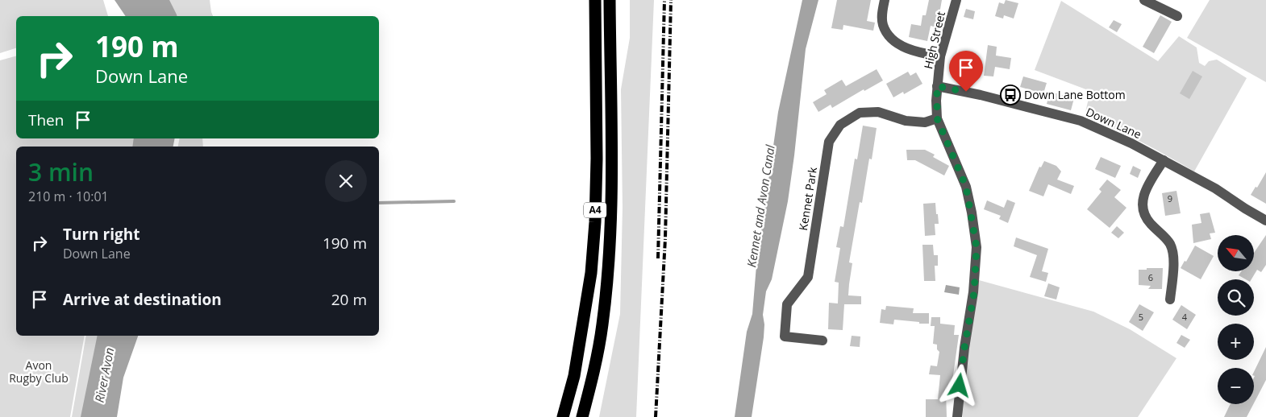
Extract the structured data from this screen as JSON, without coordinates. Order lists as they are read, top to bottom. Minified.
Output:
{"streets":{"highway":["A4"],"street":["High Street","Down Lane","Kennet Park"]},"crossings":[["High Street","Down Lane"],["High Street","Kennet Park"]],"water":["Kennet and Avon Canal","River Avon"],"parks":["Avon Rugby Club"],"places":{"bus stop":["Down Lane Bottom"]},"house_numbers":["9","6","5","4"],"north":"top left","page":{"turn":["190 m","Down Lane"],"then":"Then","heading":["3 min","210 m · 10:01"],"list":[{"name":"Turn right","note":"Down Lane","value":"190 m"},{"name":"Arrive at destination","value":"20 m"}],"map_buttons":["+","−"]}}
